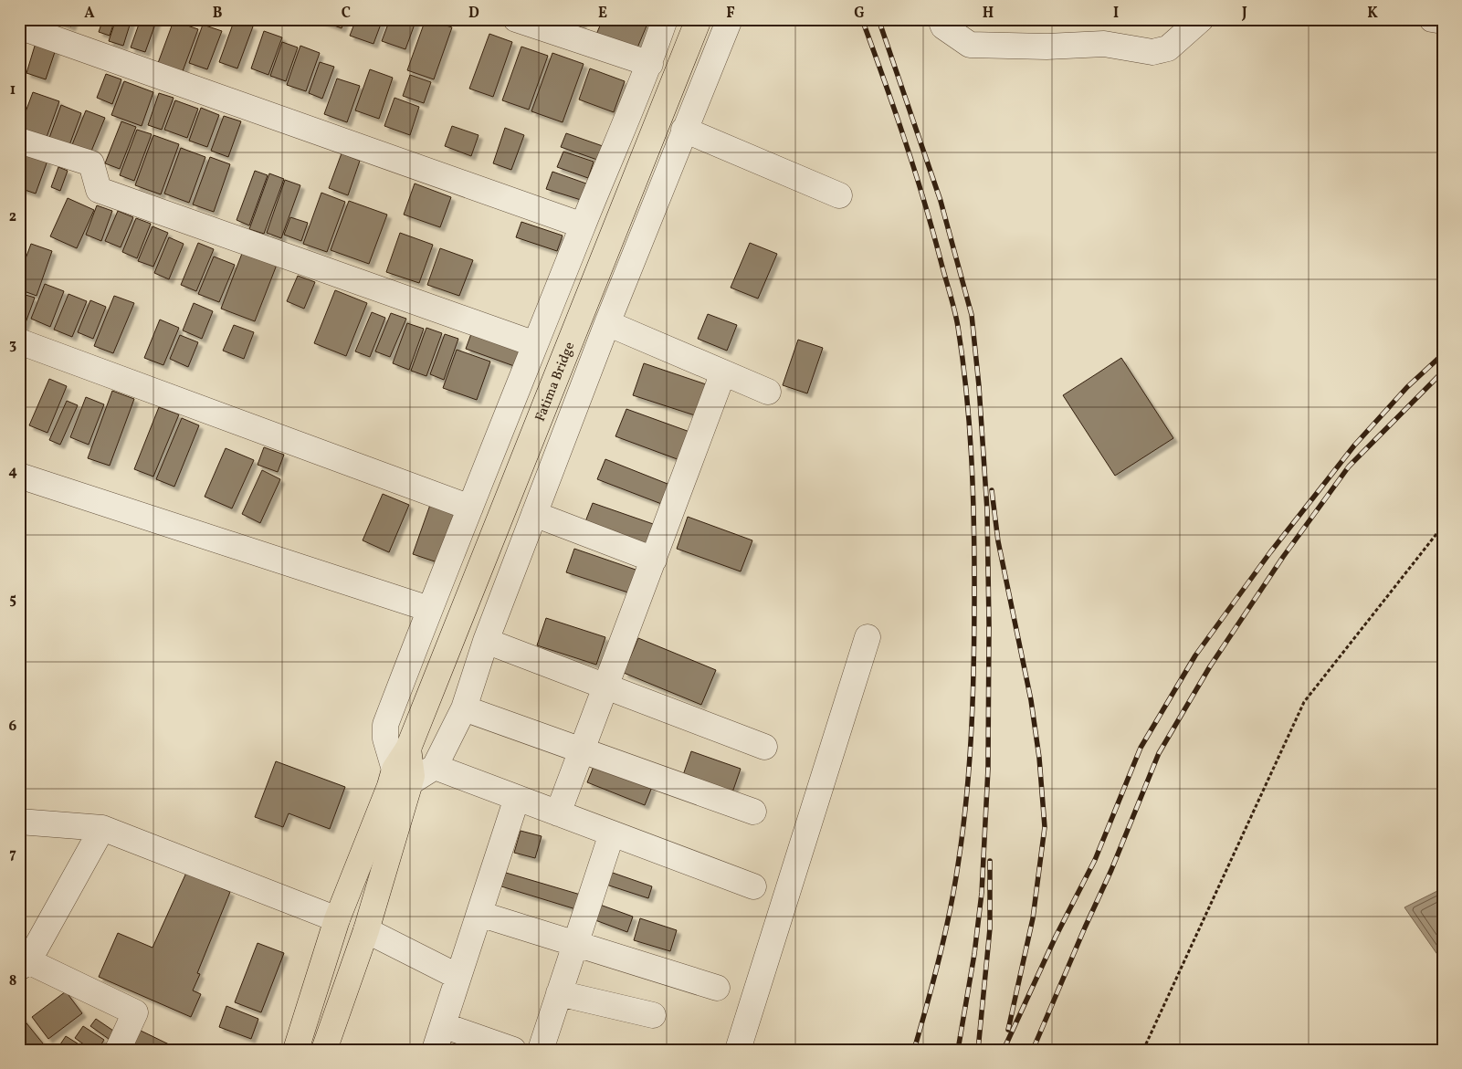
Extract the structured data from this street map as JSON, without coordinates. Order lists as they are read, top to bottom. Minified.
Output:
{"streets":{"main road":["Fatima Bridge"]},"grid":{"columns":["A","B","C","D","E","F","G","H","I","J","K"],"rows":["1","2","3","4","5","6","7","8"]}}
